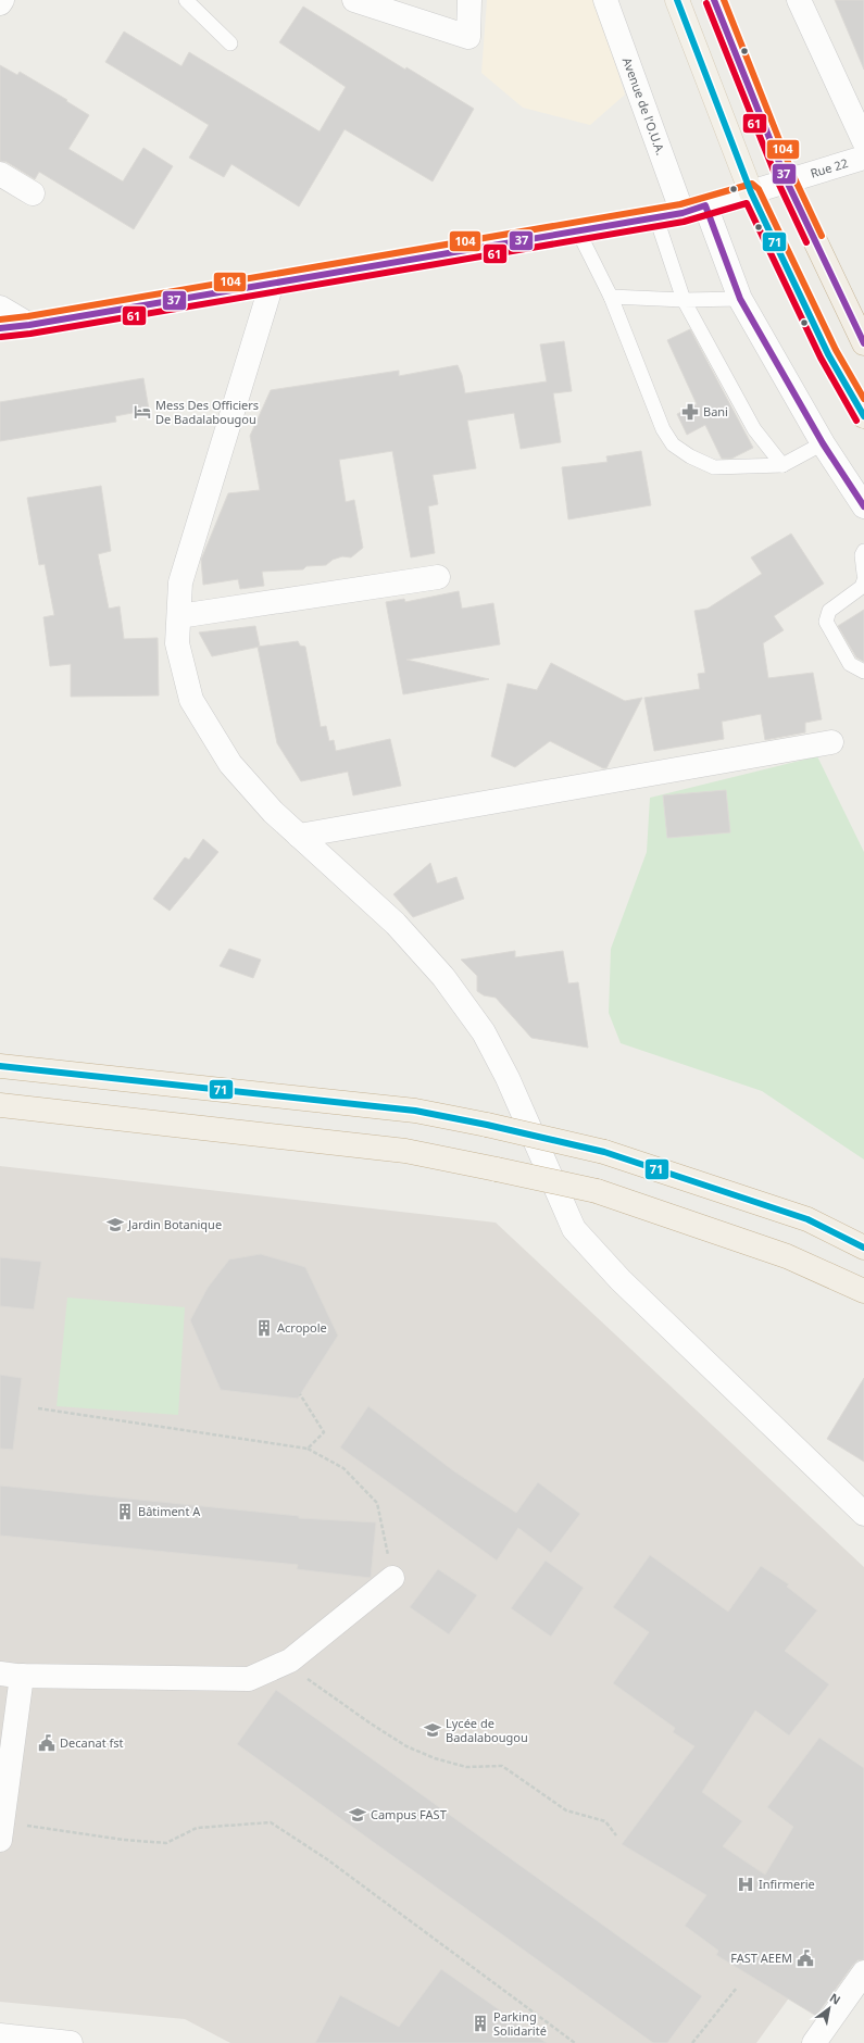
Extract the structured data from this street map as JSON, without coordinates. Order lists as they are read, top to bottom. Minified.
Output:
{"streets":{"street":["Avenue de l'O.U.A.","Rue 22"]},"crossings":[["Avenue de l'O.U.A.","Rue 22"]],"places":{"hotel":["Mess Des Officiers De Badalabougou"],"pharmacy":["Bani"],"school or university":["Jardin Botanique","Lycée de Badalabougou","Campus FAST"],"building":["Acropole","Bâtiment A","Parking Solidarité"],"public building":["Decanat fst","FAST AEEM"],"hospital":["Infirmerie"]},"lines":["transit line 37","transit line 104","transit line 71","transit line 61"],"north":"top right"}
